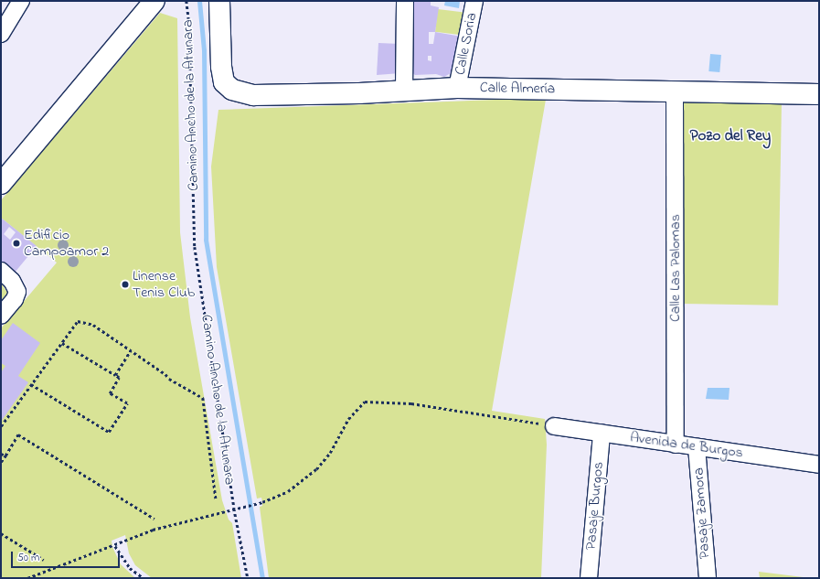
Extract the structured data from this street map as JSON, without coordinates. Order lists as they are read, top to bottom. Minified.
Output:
{"streets":{"street":["Calle Soria","Calle Almería","Calle Las Palomas","Avenida de Burgos","Pasaje Burgos","Pasaje Zamora"],"path":["Camino Ancho de la Atunara"]},"crossings":[["Calle Soria","Calle Almería"],["Calle Almería","Calle Las Palomas"],["Calle Las Palomas","Avenida de Burgos"],["Avenida de Burgos","Pasaje Burgos"],["Avenida de Burgos","Pasaje Zamora"]],"districts":["Pozo del Rey"],"places":["Edificio Campoamor 2","Linense Tenis Club"],"scale_bar":"50 m"}
